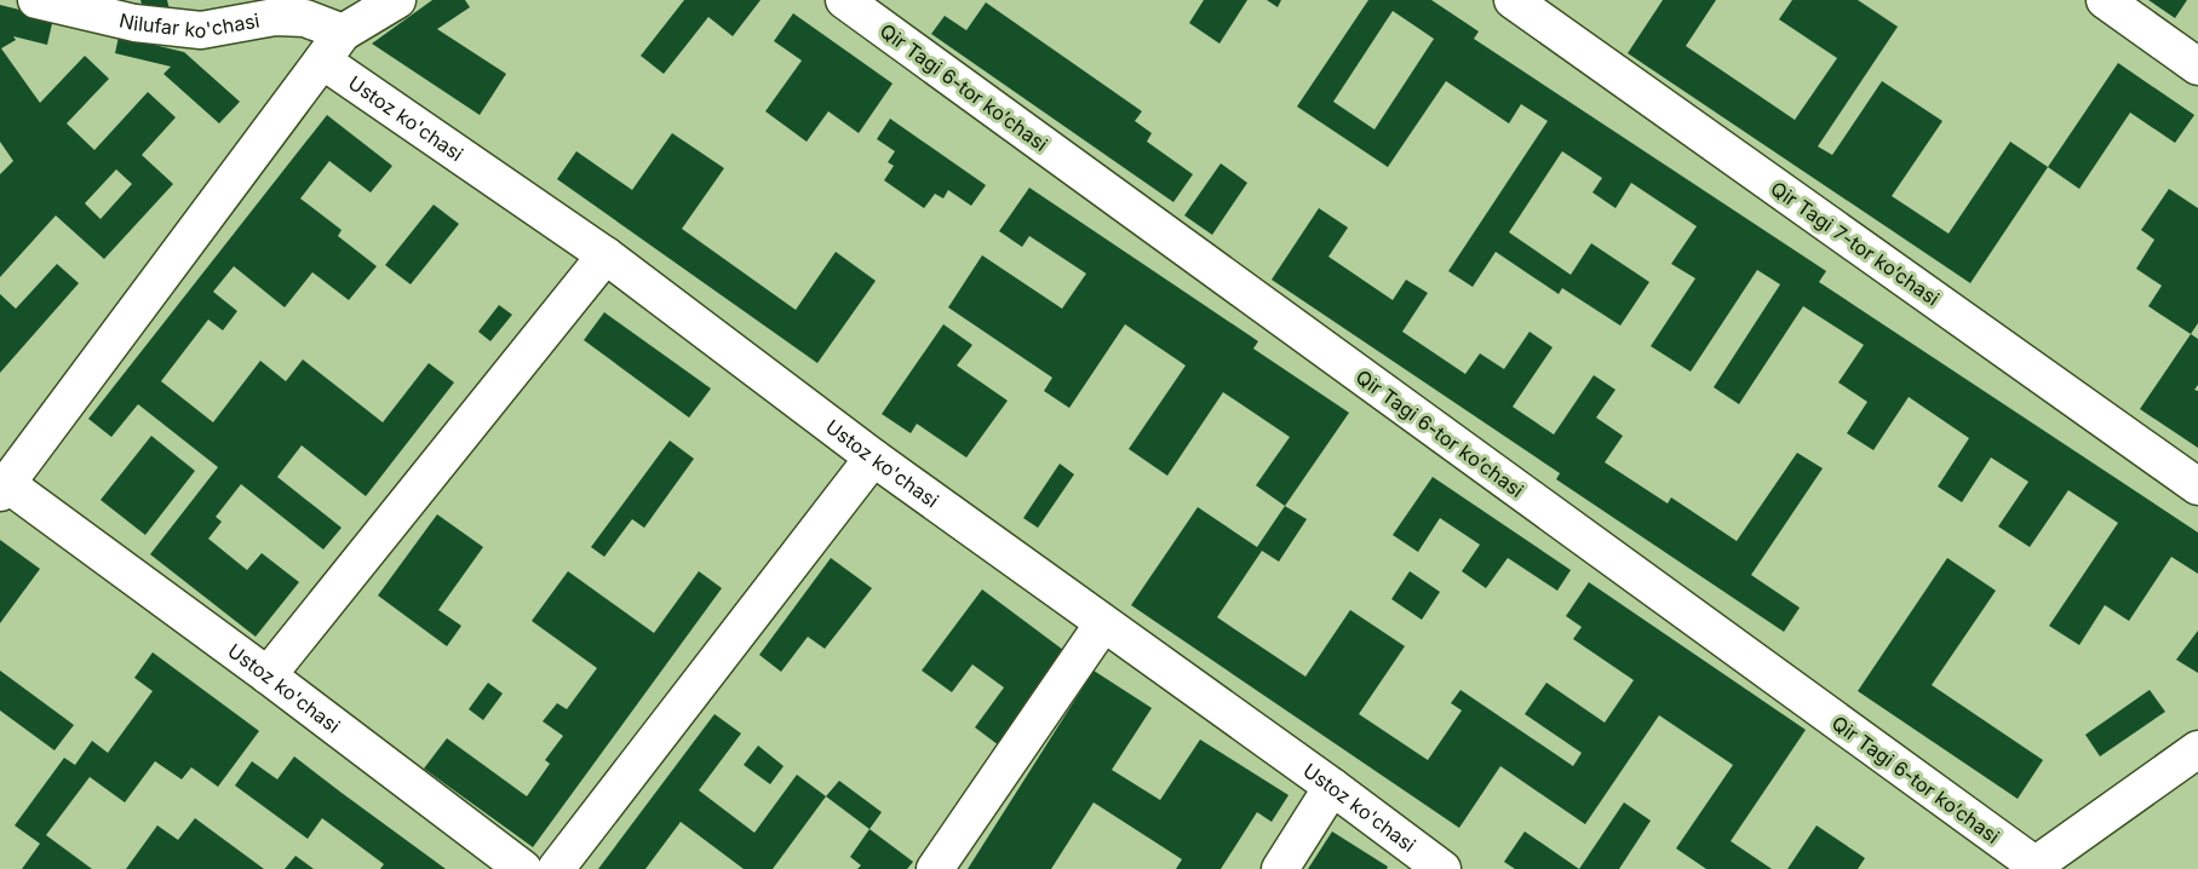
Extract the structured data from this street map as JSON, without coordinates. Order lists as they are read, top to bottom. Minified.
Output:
{"streets":{"street":["Nilufar ko'chasi","Qir Tagi 6-tor koʼchasi","Ustoz ko'chasi","Qir Tagi 7-tor koʼchasi"]},"crossings":[["Nilufar ko'chasi","Ustoz ko'chasi"]]}
